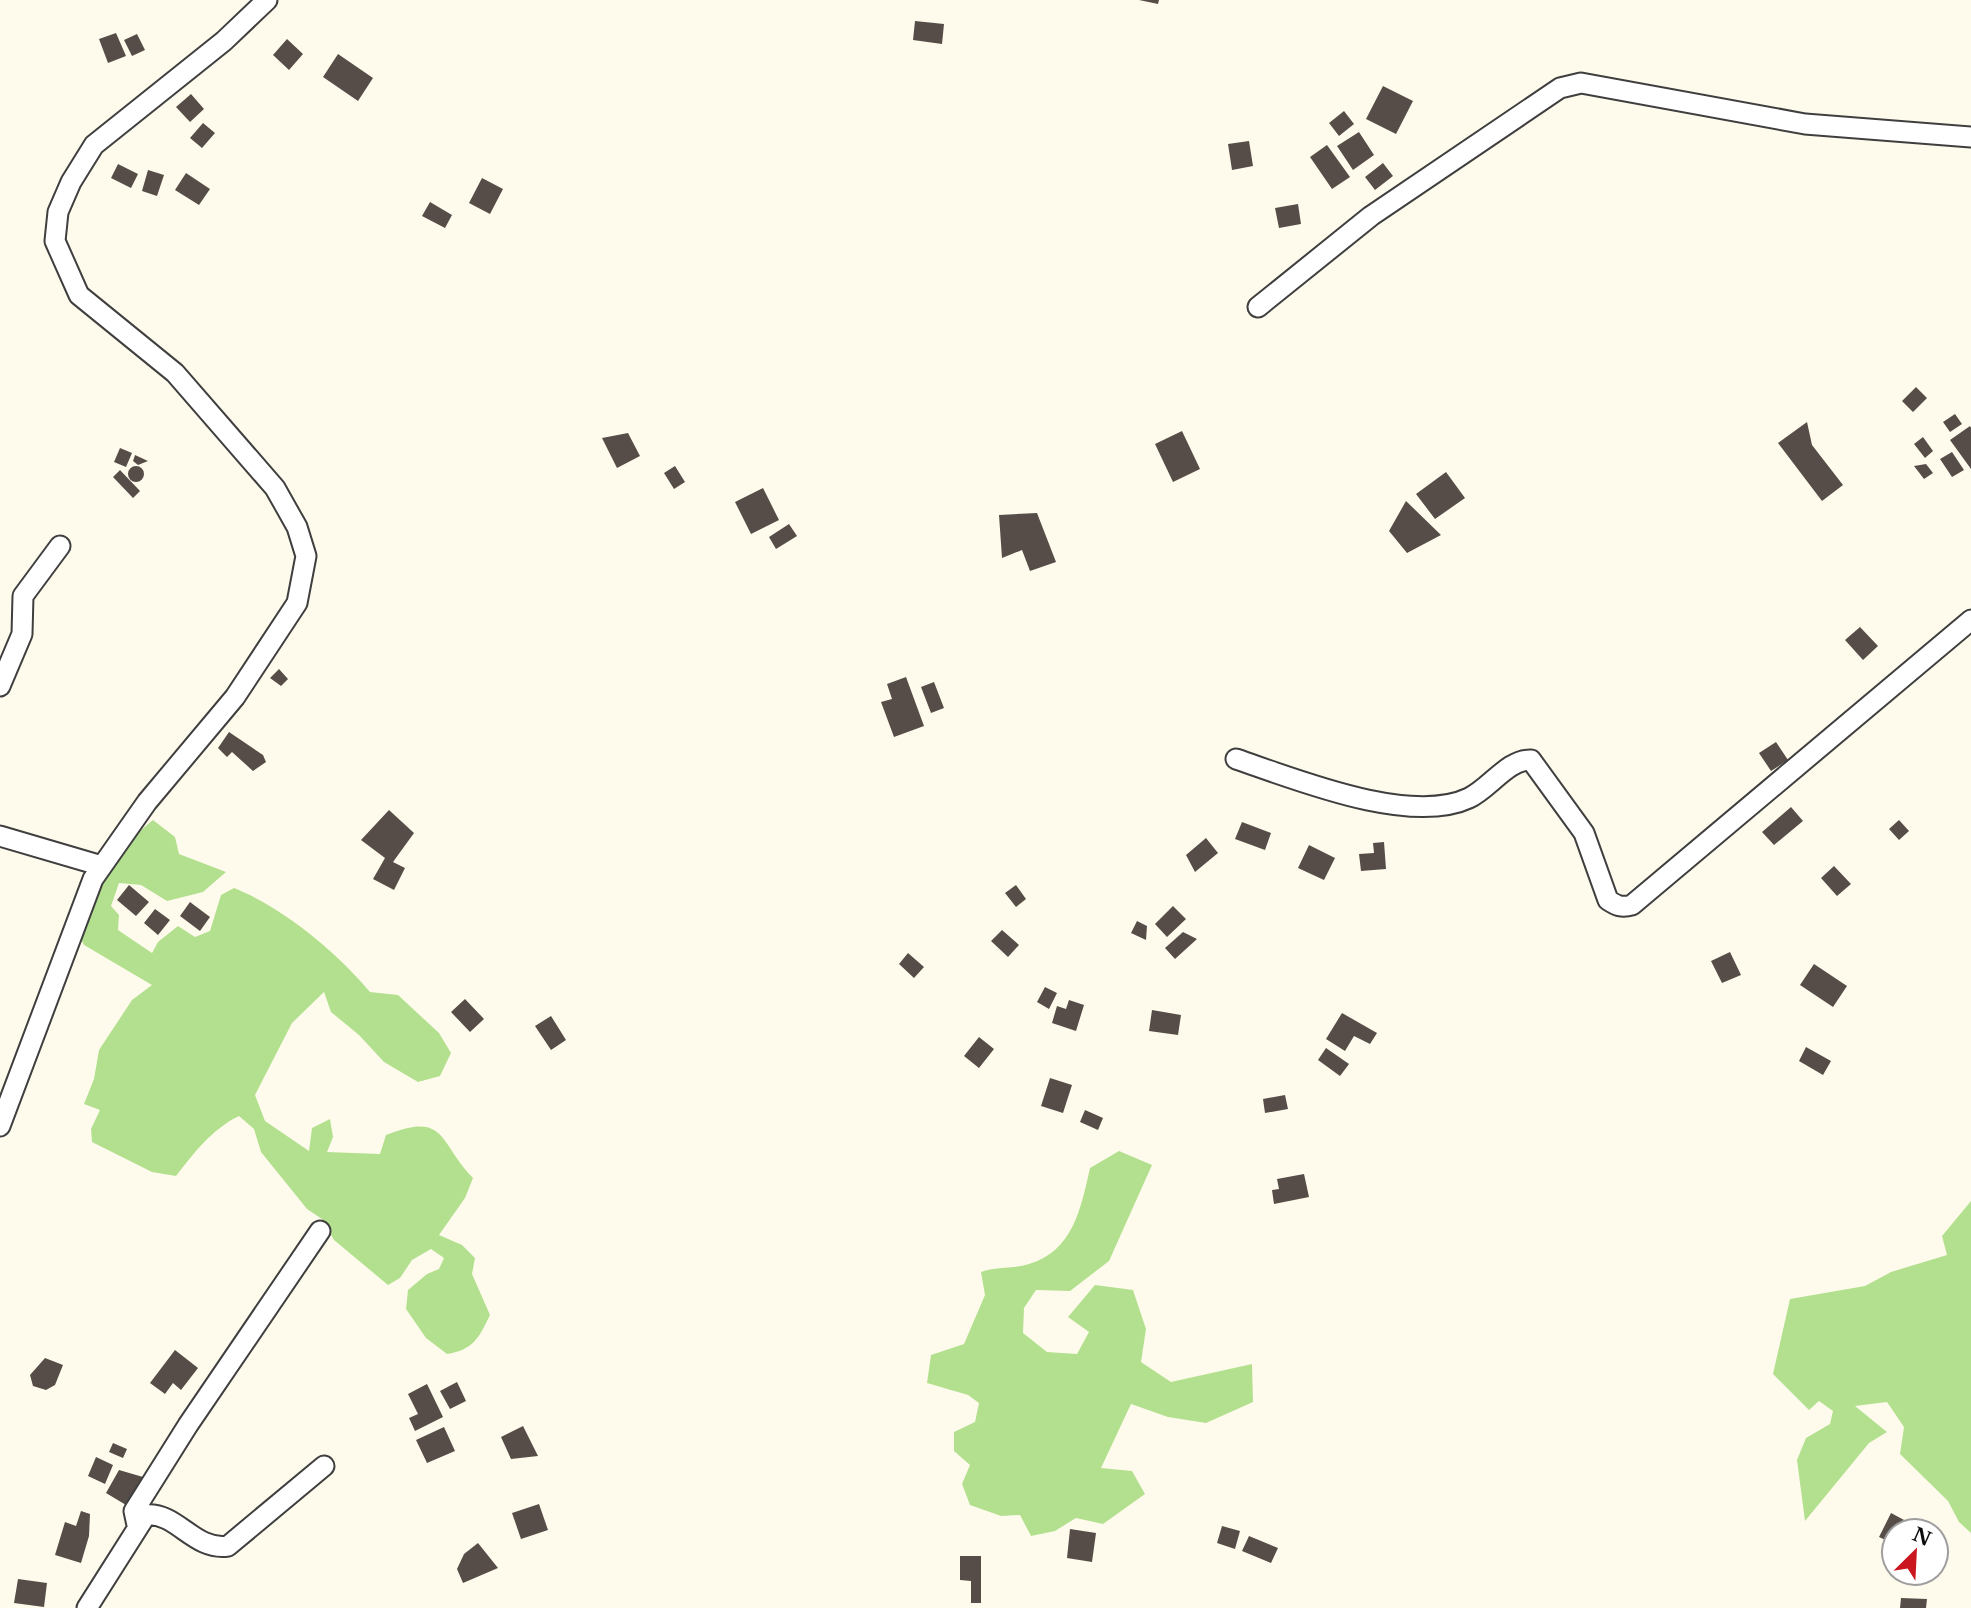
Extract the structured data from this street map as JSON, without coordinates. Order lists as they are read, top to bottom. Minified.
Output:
{"north":"top right"}
